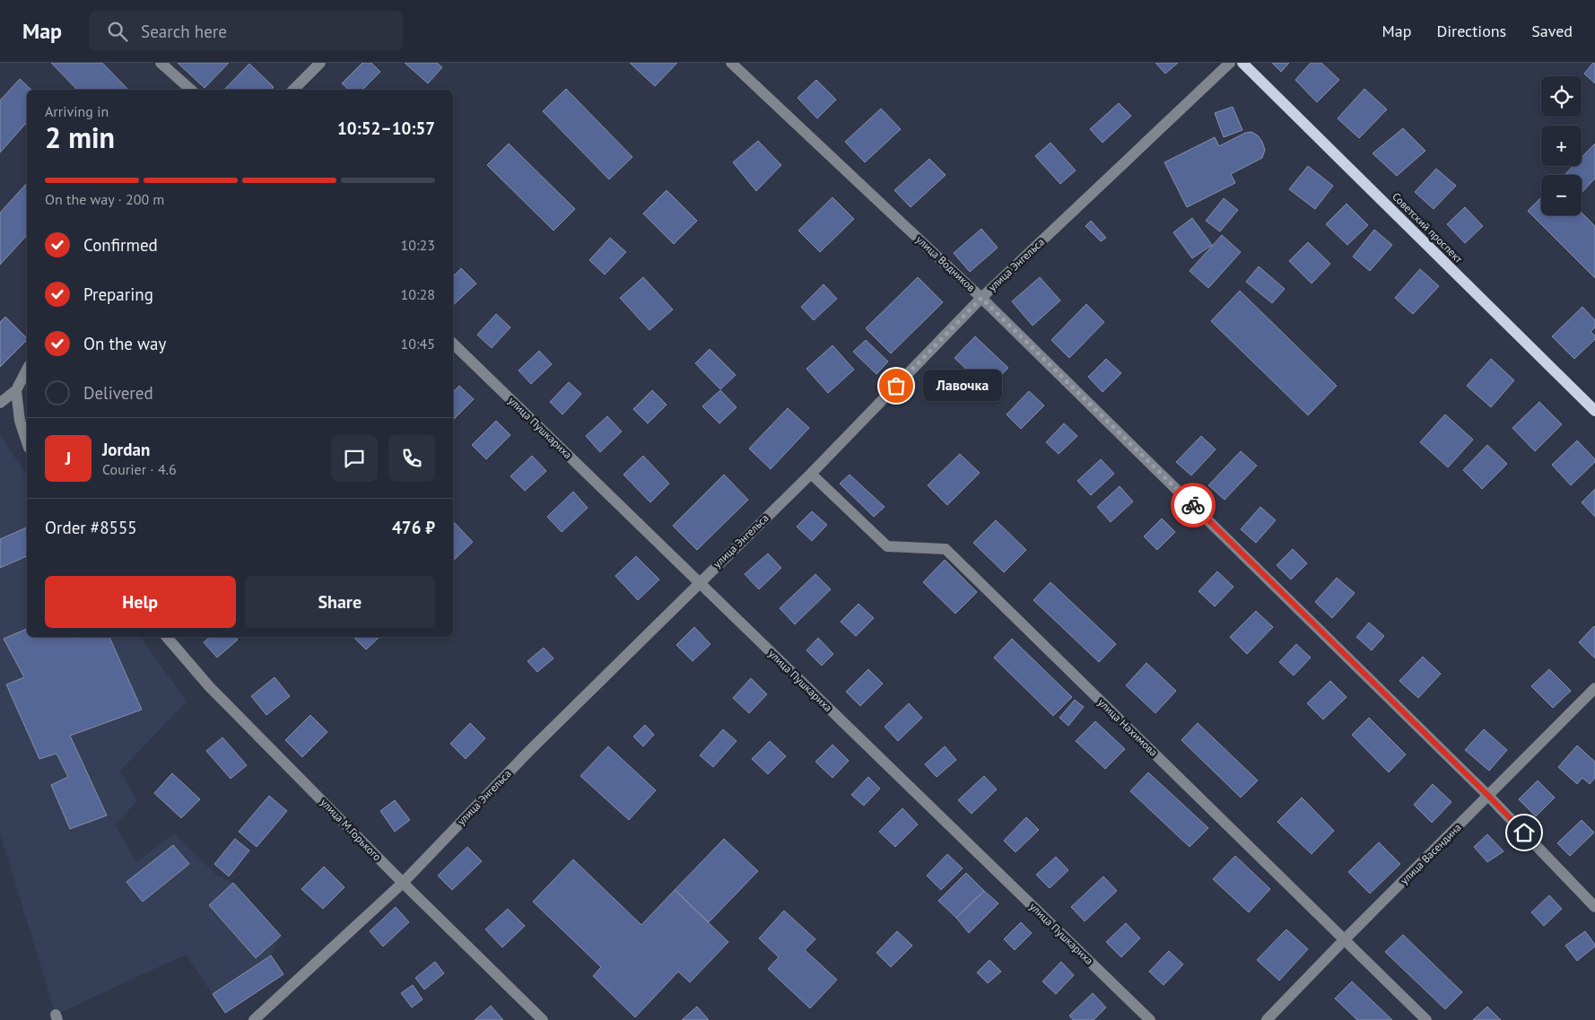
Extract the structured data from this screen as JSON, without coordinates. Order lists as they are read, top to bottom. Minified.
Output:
{"streets":{"main road":["Советский проспект"],"street":["улица Водников","улица Энгельса","улица Пушкариха","улица Нахимова","улица М.Горького","улица Васендина"]},"crossings":[["улица Водников","улица Энгельса"],["улица Водников","улица Васендина"],["улица Энгельса","улица Пушкариха"],["улица Энгельса","улица Нахимова"],["улица Энгельса","улица М.Горького"],["улица Нахимова","улица Васендина"]],"places":["Лавочка"],"page":{"header":"Map","search":"Search here","nav":["Map","Directions","Saved"],"map_buttons":["+","−"],"heading":["2 min","Arriving in","10:52–10:57"],"panel":["Jordan","Courier · 4.6","Order #8555","476 ₽"],"bar":"On the way · 200 m","list":[["Confirmed","10:23"],["Preparing","10:28"],["On the way","10:45"],"Delivered"],"bubble":"Лавочка","round":"J","buttons":["Help","Share"]}}
